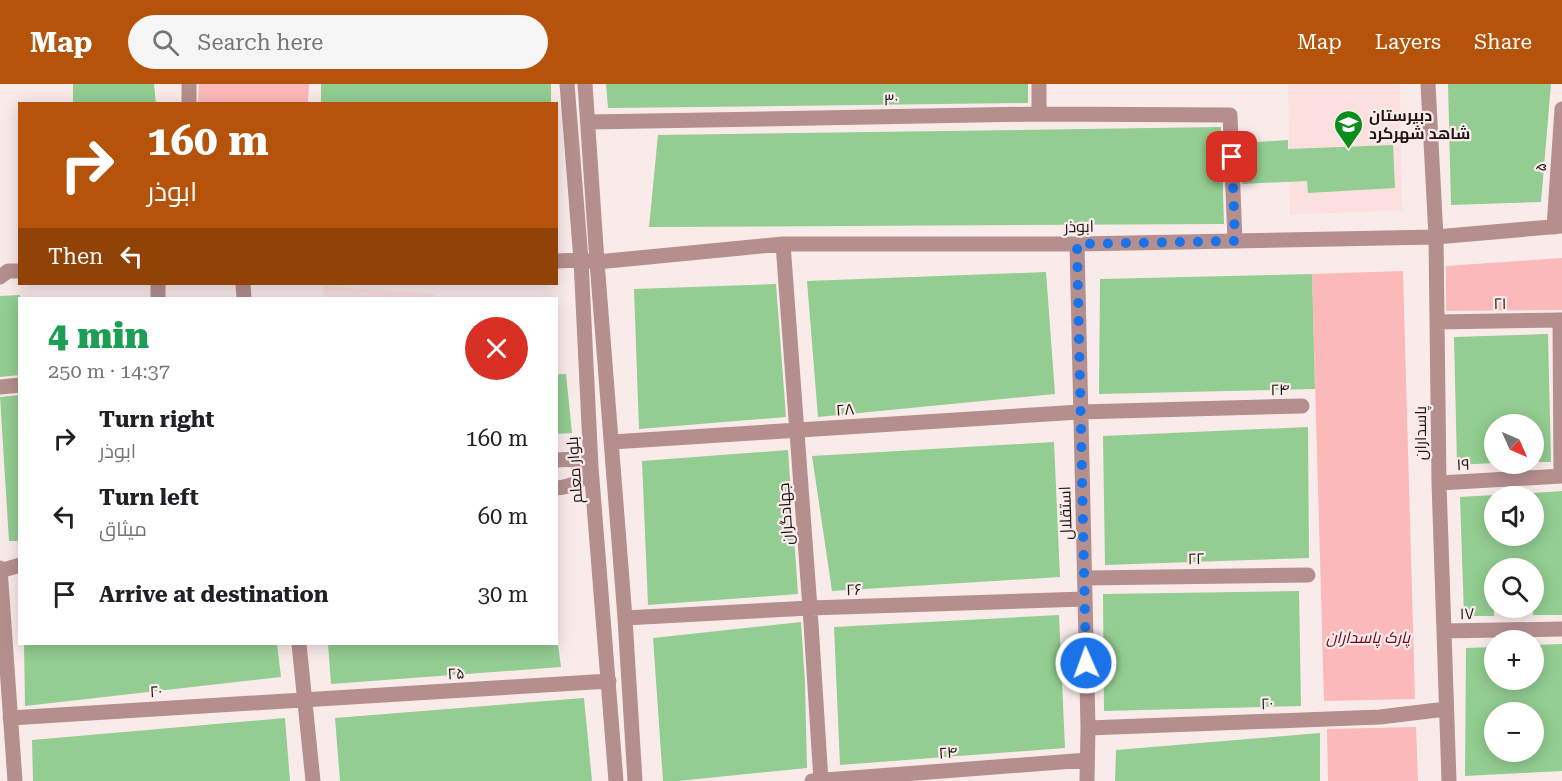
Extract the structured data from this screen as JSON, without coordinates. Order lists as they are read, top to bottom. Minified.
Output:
{"streets":{"street":["۳۰","۵","ابوذر","۲۱","۲۴","۲۸","پاسداران","۱۹","بلوار معلم","استقلال","جهادگران","۲۲","۲۶","۱۷","۲۵","۲۰"]},"crossings":[["۳۰","ابوذر"],["۳۰","بلوار معلم"],["۵","ابوذر"],["ابوذر","پاسداران"],["ابوذر","بلوار معلم"],["ابوذر","استقلال"],["ابوذر","جهادگران"],["۲۱","پاسداران"],["۲۴","۲۸"],["۲۴","استقلال"],["۲۴","جهادگران"],["۲۸","بلوار معلم"],["۲۸","استقلال"],["۲۸","جهادگران"],["پاسداران","۱۹"],["پاسداران","۱۷"],["پاسداران","۲۰"],["بلوار معلم","۲۶"],["بلوار معلم","۲۵"],["استقلال","۲۲"],["استقلال","۲۶"],["استقلال","۲۰"],["جهادگران","۲۶"],["۲۵","۲۰"]],"parks":["پارک پاسداران"],"places":{"school or university":["دبیرستان‌ شاهد شهرکرد"]},"north":"bottom right","page":{"header":"Map","search":"Search here","nav":["Map","Layers","Share"],"turn":["160 m","ابوذر"],"then":"Then","heading":["4 min","250 m · 14:37"],"list":[{"name":"Turn right","note":"ابوذر","value":"160 m"},{"name":"Turn left","note":"میثاق","value":"60 m"},{"name":"Arrive at destination","value":"30 m"}],"map_buttons":["+","−"]}}
